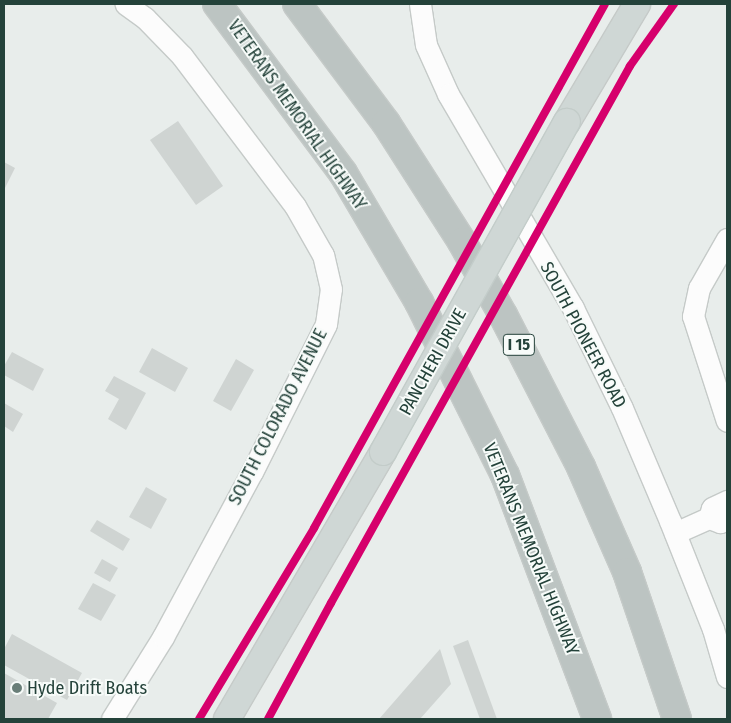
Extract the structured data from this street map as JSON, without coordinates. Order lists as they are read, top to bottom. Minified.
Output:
{"streets":{"highway":["VETERANS MEMORIAL HIGHWAY","I 15"],"main road":["PANCHERI DRIVE"],"street":["SOUTH PIONEER ROAD","SOUTH COLORADO AVENUE"]},"places":["Hyde Drift Boats"]}
